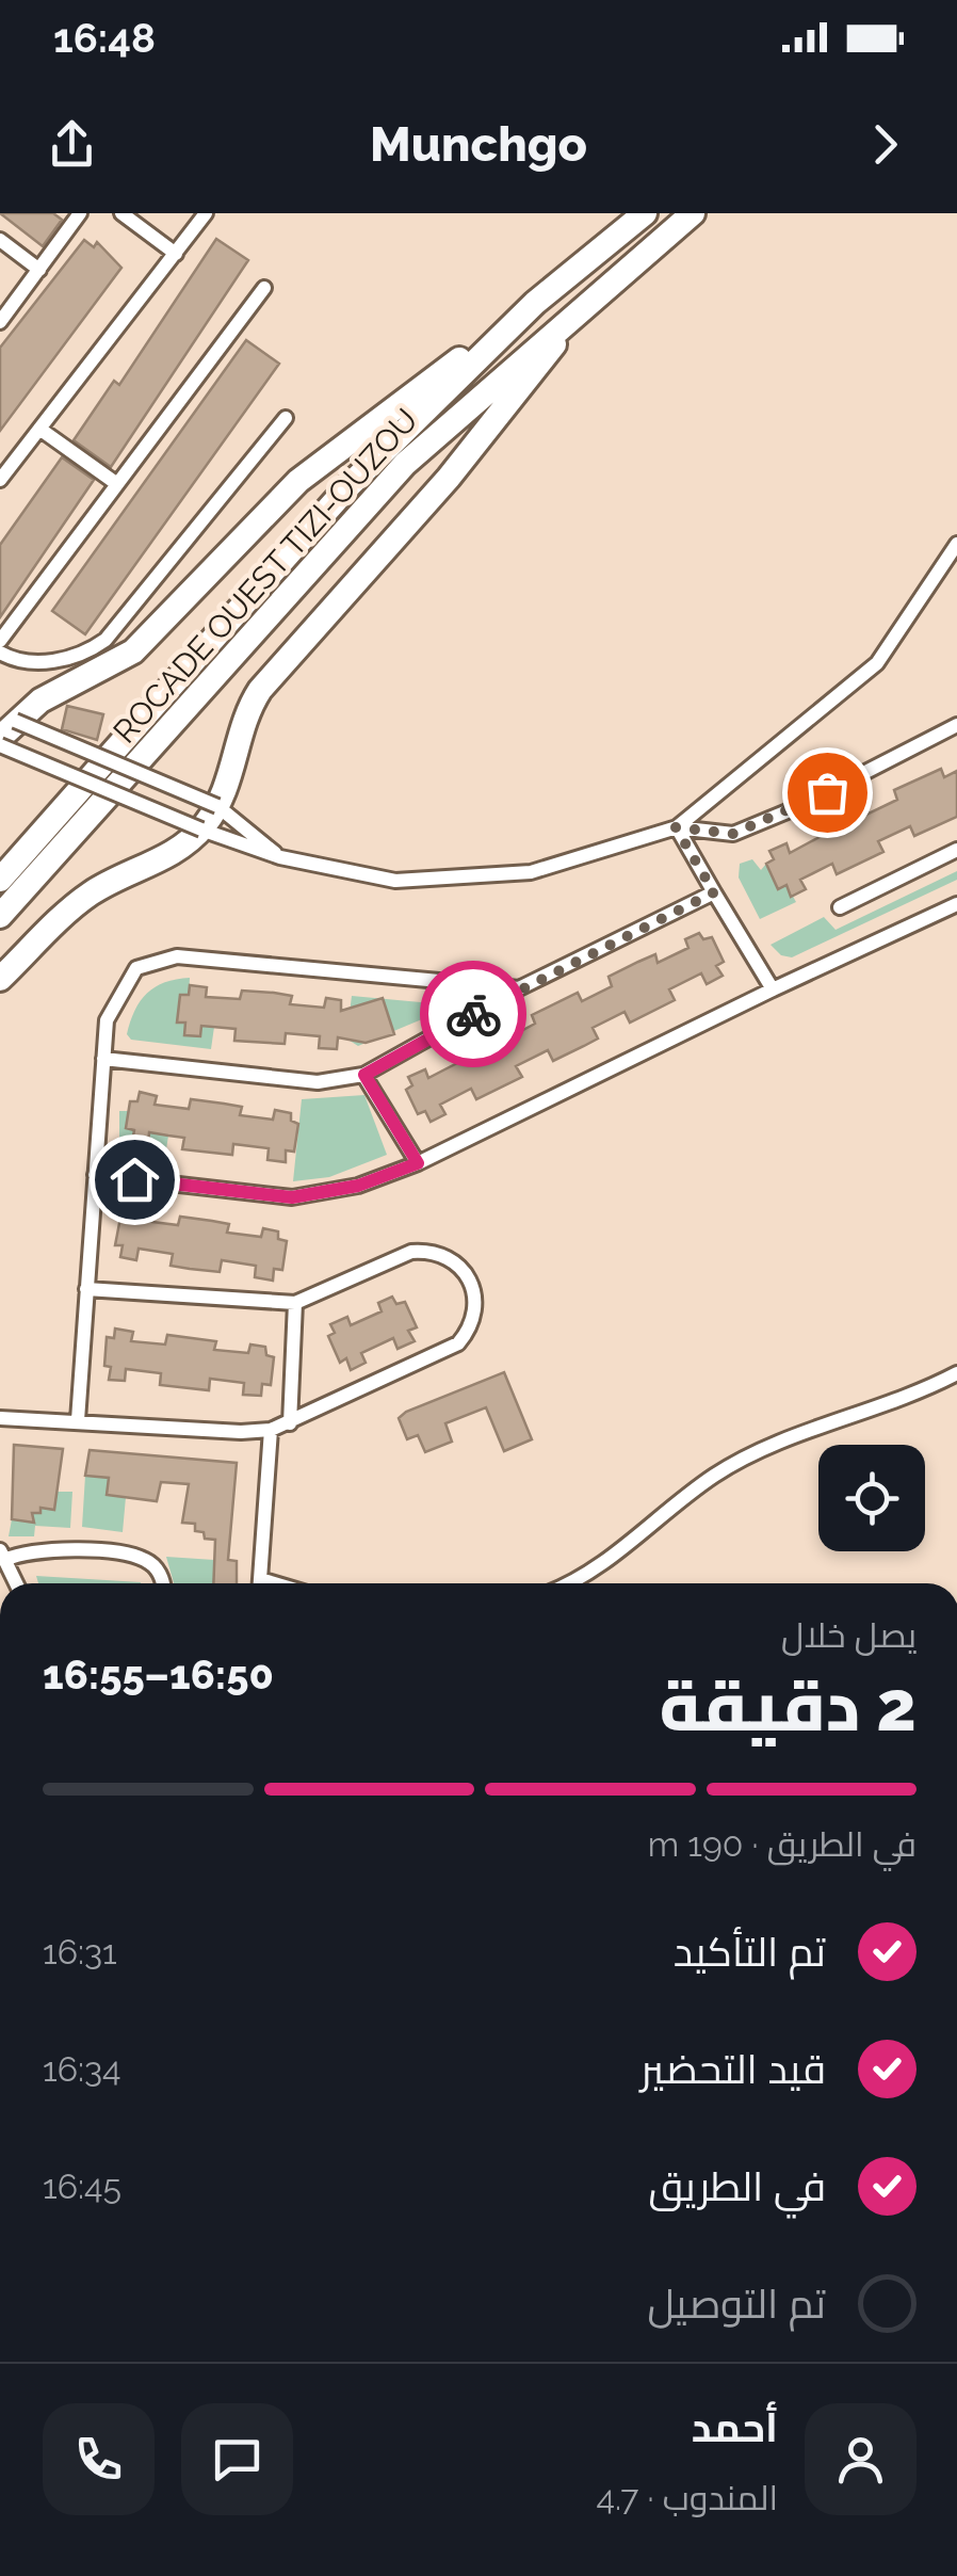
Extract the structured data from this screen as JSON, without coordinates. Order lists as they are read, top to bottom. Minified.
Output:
{"streets":{"highway":["ROCADE OUEST TIZI-OUZOU"]},"page":{"status":"16:48","header":"Munchgo","heading":["2 دقيقة","يصل خلال","16:50–16:55"],"panel":["أحمد","المندوب · 4.7"],"bar":"في الطريق · 190 m","list":[["تم التأكيد","16:31"],["قيد التحضير","16:34"],["في الطريق","16:45"],"تم التوصيل"]}}
